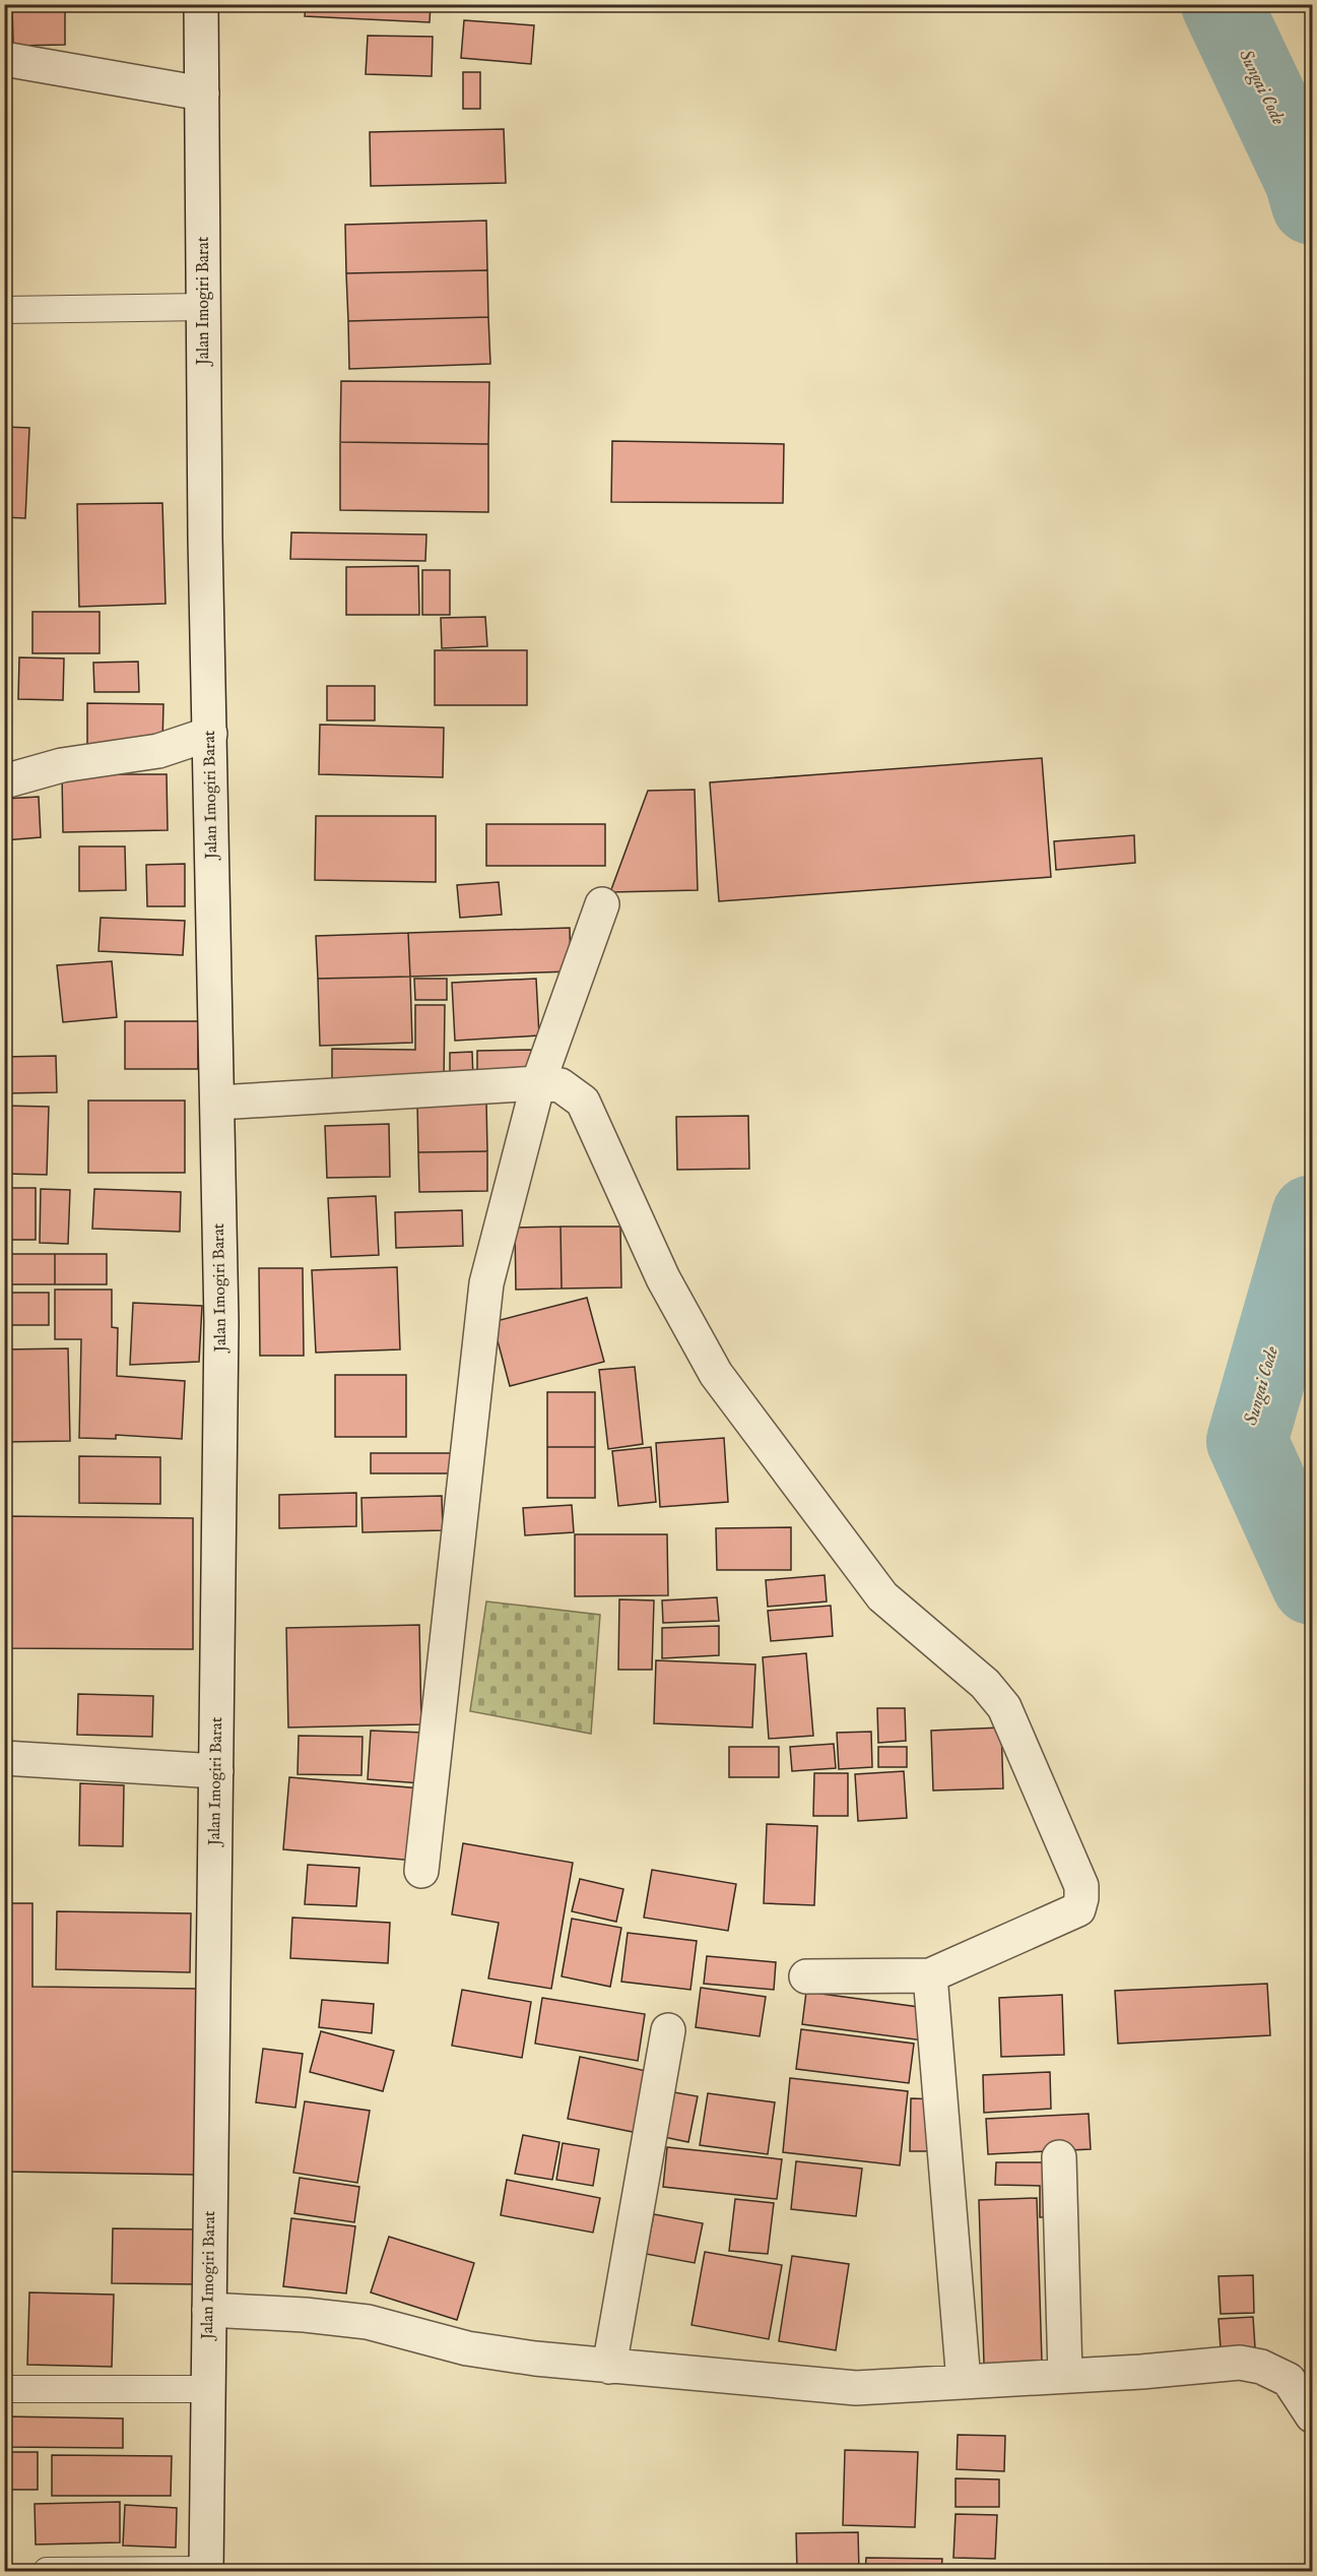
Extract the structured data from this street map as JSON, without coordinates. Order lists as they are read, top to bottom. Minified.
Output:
{"streets":{"street":["Jalan Imogiri Barat"]},"water":["Sungai Code"]}
